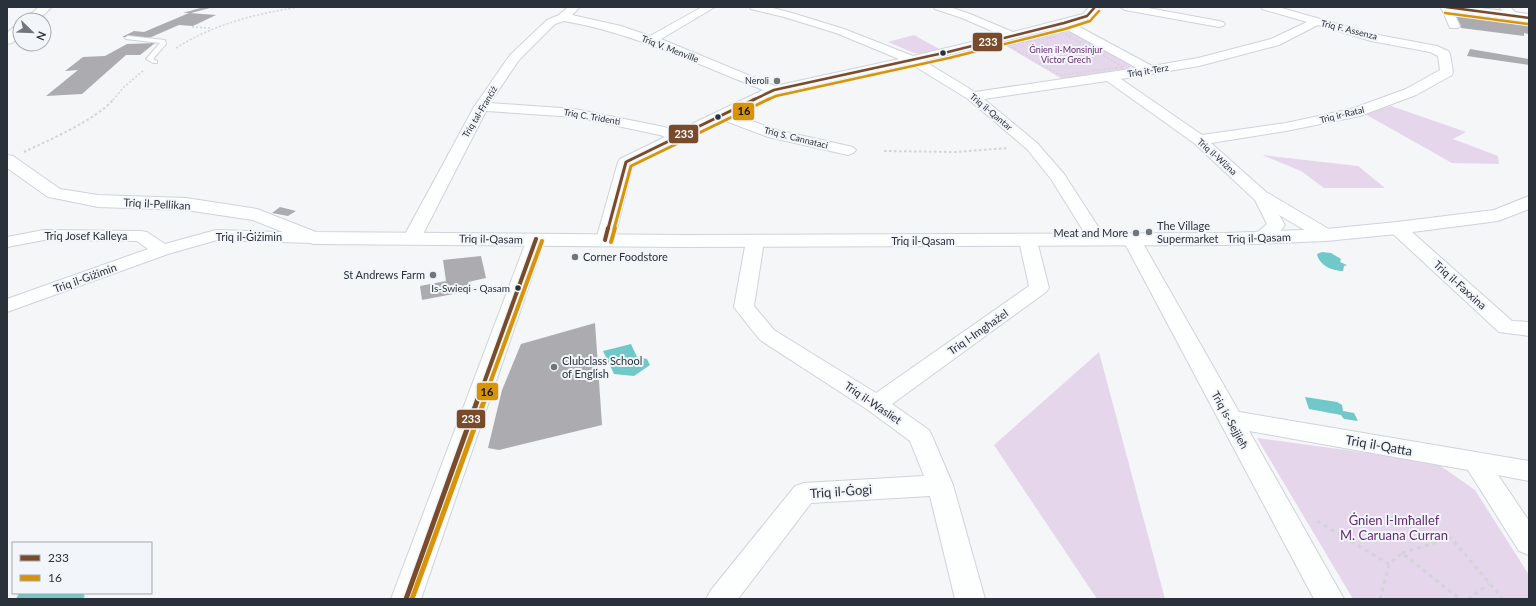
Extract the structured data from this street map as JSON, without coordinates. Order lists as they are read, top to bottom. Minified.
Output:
{"streets":{"street":["Triq F. Assenza","Triq V. Menville","Triq it-Terz","Triq tal-Franċiż","Triq il-Qantar","Triq ir-Ratal","Triq C. Tridenti","Triq S. Cannataci","Triq il-Wiżna","Triq il-Pellikan","Triq Josef Kalleya","Triq il-Ġiżimin","Triq il-Qasam","Triq il-Giżimin","Triq il-Faxxina","Triq l-Imgħażel","Triq il-Wasliet","Triq is-Sejjieħ","Triq il-Qatta","Triq il-Ġogi"]},"crossings":[["Triq F. Assenza","Triq it-Terz"],["Triq F. Assenza","Triq ir-Ratal"],["Triq V. Menville","Triq tal-Franċiż"],["Triq it-Terz","Triq il-Qantar"],["Triq it-Terz","Triq il-Wiżna"],["Triq tal-Franċiż","Triq C. Tridenti"],["Triq tal-Franċiż","Triq il-Qasam"],["Triq il-Qantar","Triq il-Qasam"],["Triq ir-Ratal","Triq il-Wiżna"],["Triq il-Wiżna","Triq il-Qasam"],["Triq il-Pellikan","Triq il-Ġiżimin"],["Triq il-Pellikan","Triq il-Qasam"],["Triq Josef Kalleya","Triq il-Ġiżimin"],["Triq Josef Kalleya","Triq il-Giżimin"],["Triq il-Ġiżimin","Triq il-Qasam"],["Triq il-Ġiżimin","Triq il-Giżimin"],["Triq il-Qasam","Triq il-Faxxina"],["Triq il-Qasam","Triq l-Imgħażel"],["Triq il-Qasam","Triq il-Wasliet"],["Triq il-Qasam","Triq is-Sejjieħ"],["Triq l-Imgħażel","Triq il-Wasliet"],["Triq il-Wasliet","Triq il-Ġogi"],["Triq is-Sejjieħ","Triq il-Qatta"]],"parks":["Ġnien il-Monsinjur Victor Grech","Ġnien l-Imħallef M. Caruana Curran"],"places":["Neroli","The Village Supermarket","Meat and More","Corner Foodstore","St Andrews Farm","Is-Swieqi - Qasam","Clubclass School of English"],"lines":["transit line 233","transit line 16"],"legend":["233","16"],"north":"bottom right"}
